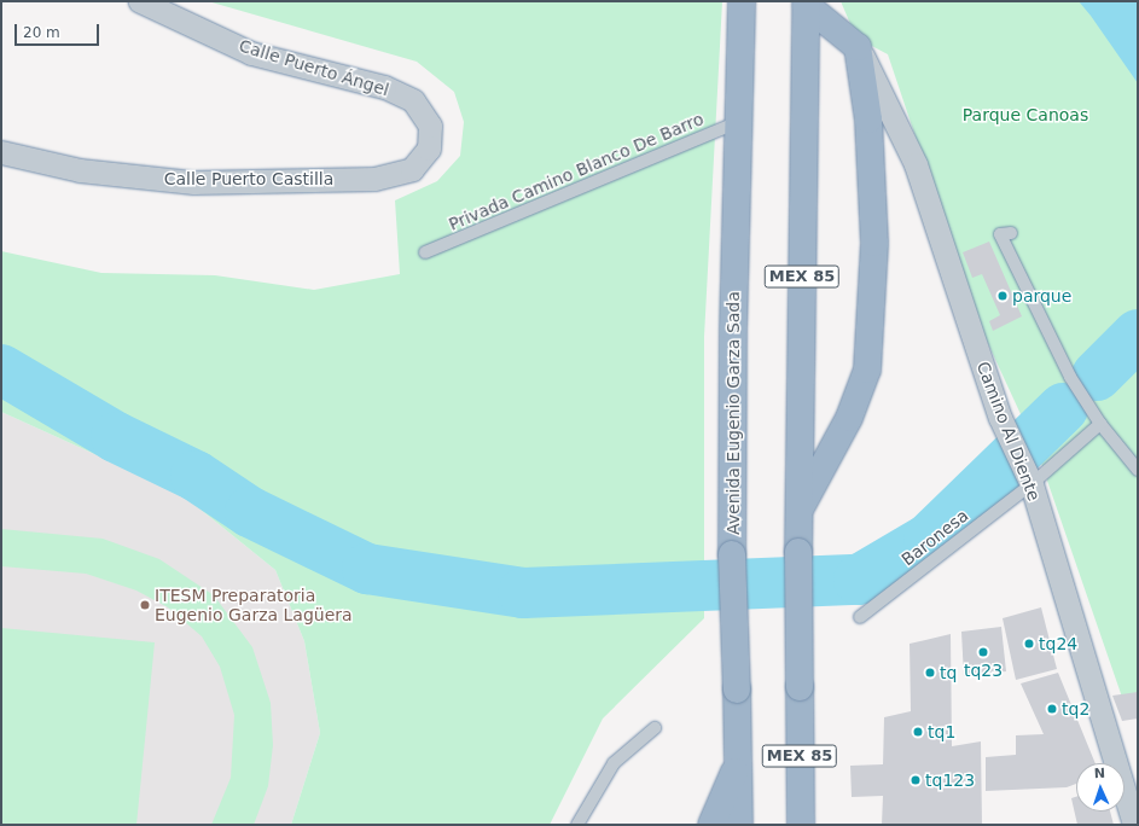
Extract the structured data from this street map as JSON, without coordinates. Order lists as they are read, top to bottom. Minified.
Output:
{"streets":{"highway":["MEX 85","Avenida Eugenio Garza Sada"],"street":["Calle Puerto Ángel","Calle Puerto Castilla","Camino Al Diente"],"lane":["Privada Camino Blanco De Barro","Baronesa"]},"crossings":[["Calle Puerto Ángel","Calle Puerto Castilla"],["Privada Camino Blanco De Barro","Avenida Eugenio Garza Sada"],["Camino Al Diente","Baronesa"]],"parks":["Parque Canoas"],"places":["parque","ITESM Preparatoria Eugenio Garza Lagüera","tq24","tq23","tq","tq2","tq1","tq123"],"scale_bar":"20 m","north":"top"}
